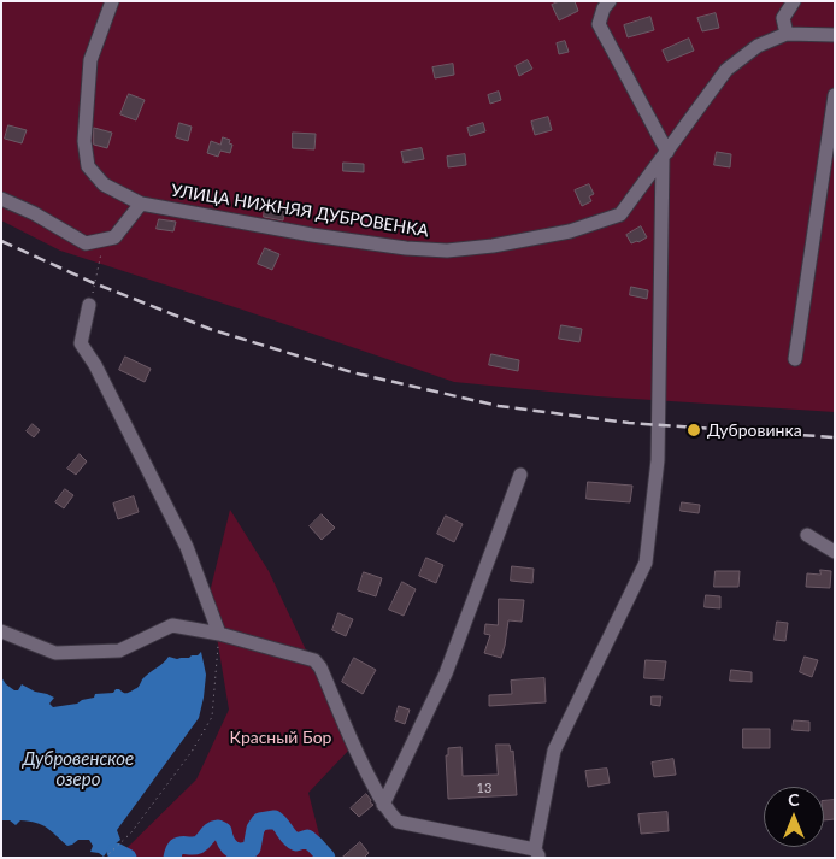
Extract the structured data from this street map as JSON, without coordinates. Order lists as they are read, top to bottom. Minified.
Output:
{"streets":{"street":["УЛИЦА НИЖНЯЯ ДУБРОВЕНКА"]},"water":["Дубровенское озеро"],"parks":["Красный Бор"],"places":["Дубровинка"],"house_numbers":["13"],"north":"top"}
